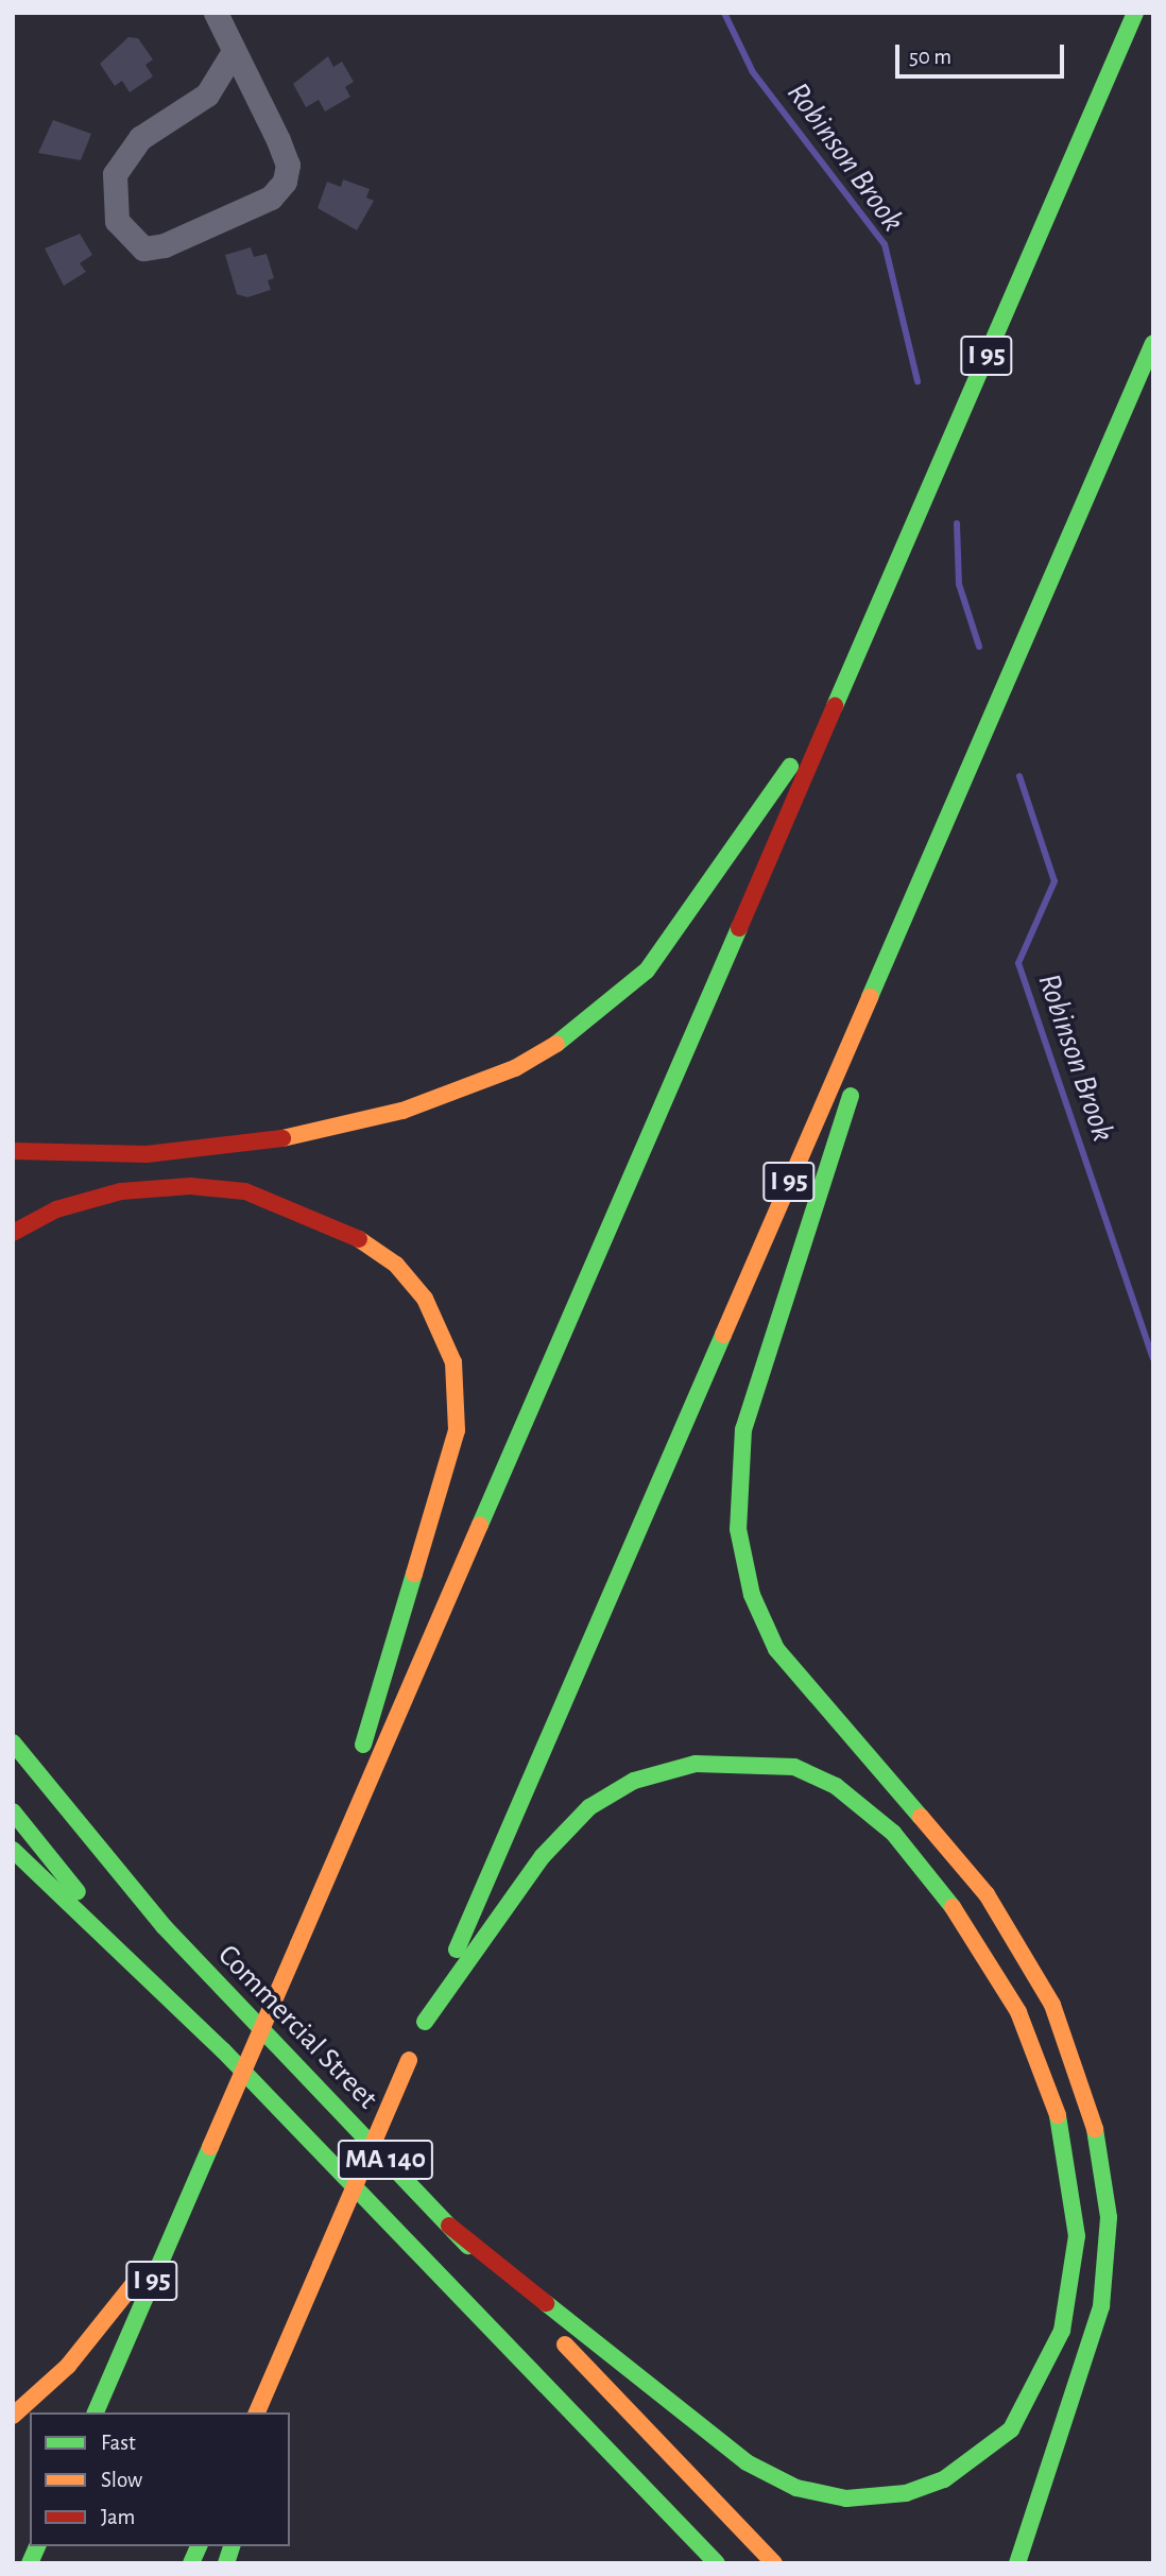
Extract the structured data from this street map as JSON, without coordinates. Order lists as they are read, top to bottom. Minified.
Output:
{"streets":{"main road":["I 95","Commercial Street","MA 140"]},"water":["Robinson Brook"],"legend":["Fast","Slow","Jam"],"scale_bar":"50 m"}
